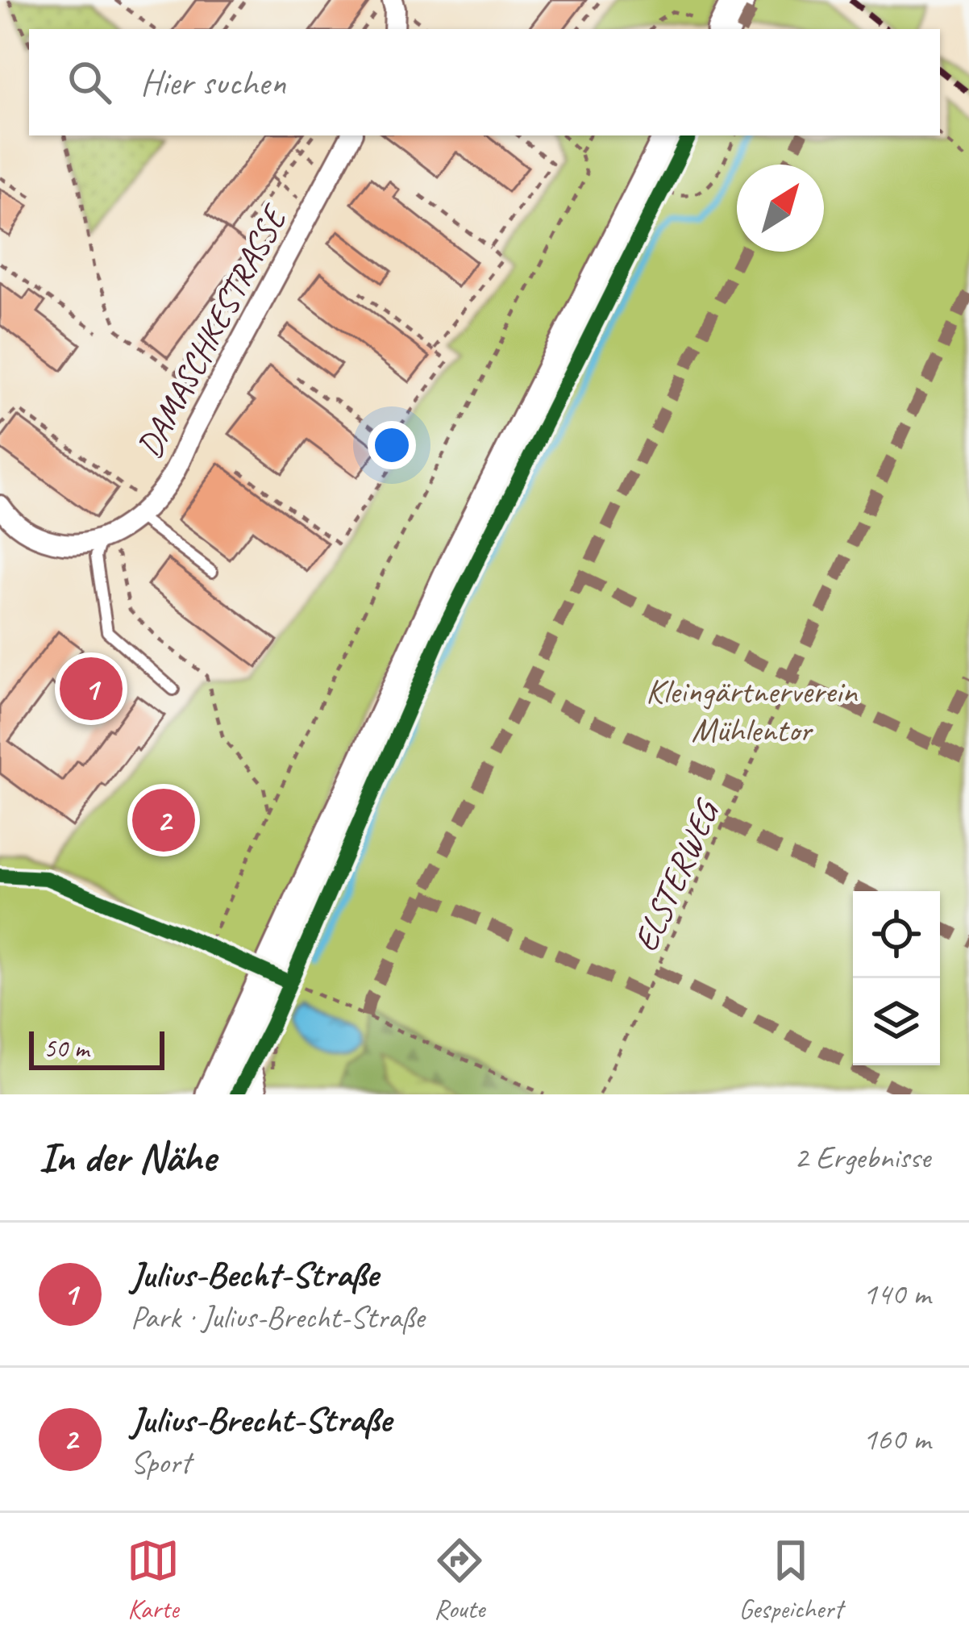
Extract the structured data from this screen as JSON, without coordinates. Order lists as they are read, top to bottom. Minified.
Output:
{"streets":{"street":["DAMASCHKESTRASSE"],"path":["ELSTERWEG"]},"parks":["Kleingärtnerverein Mühlentor"],"scale_bar":"50 m","north":"top right","page":{"search":"Hier suchen","pins":["1","2"],"scale":"50 m","heading":["In der Nähe","2 Ergebnisse"],"list":[{"mark":"1","name":"Julius-Becht-Straße","note":"Park · Julius-Brecht-Straße","value":"140 m"},{"mark":"2","name":"Julius-Brecht-Straße","note":"Sport","value":"160 m"}],"nav":["Karte","Route","Gespeichert"]}}
